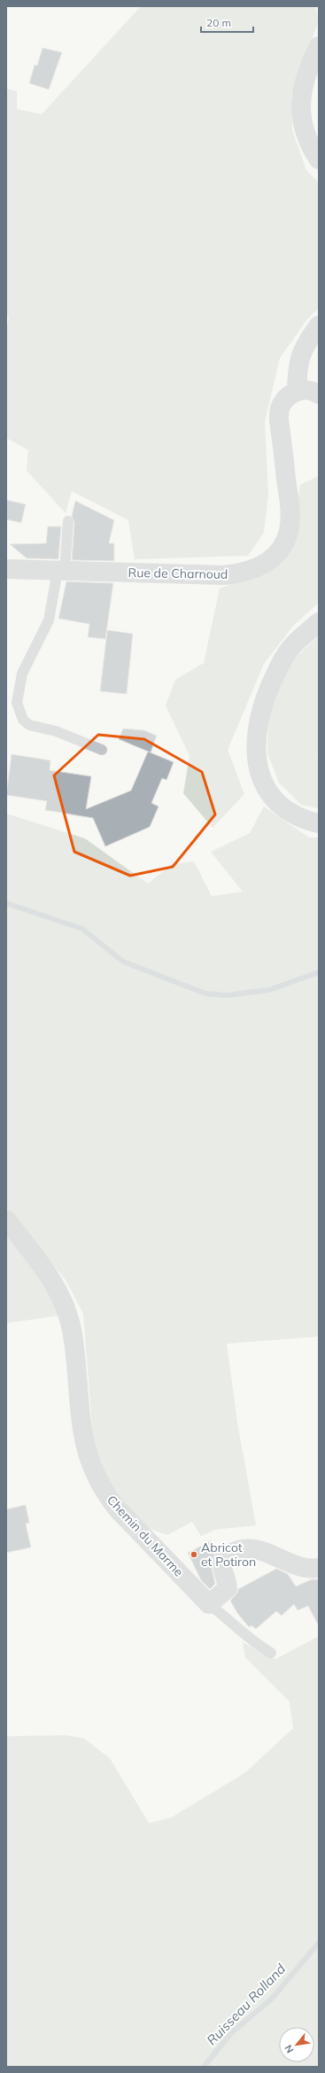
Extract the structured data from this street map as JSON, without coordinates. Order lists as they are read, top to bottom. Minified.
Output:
{"streets":{"street":["Rue de Charnoud","Chemin du Marme"]},"water":["Ruisseau Rolland"],"places":["Abricot et Potiron"],"scale_bar":"20 m","north":"bottom left"}
